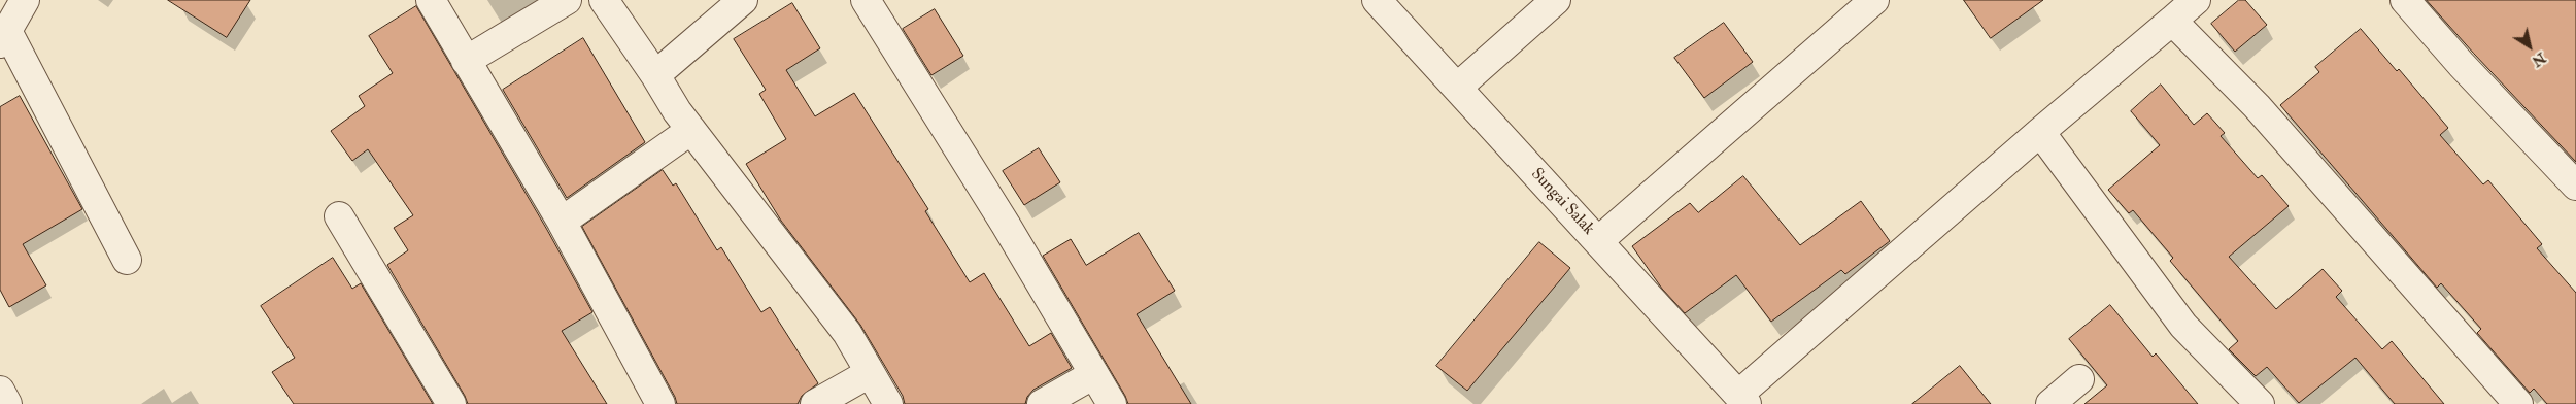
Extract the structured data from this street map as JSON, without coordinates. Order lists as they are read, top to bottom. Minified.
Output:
{"streets":{"street":["Sungai Salak"]},"north":"bottom right"}
